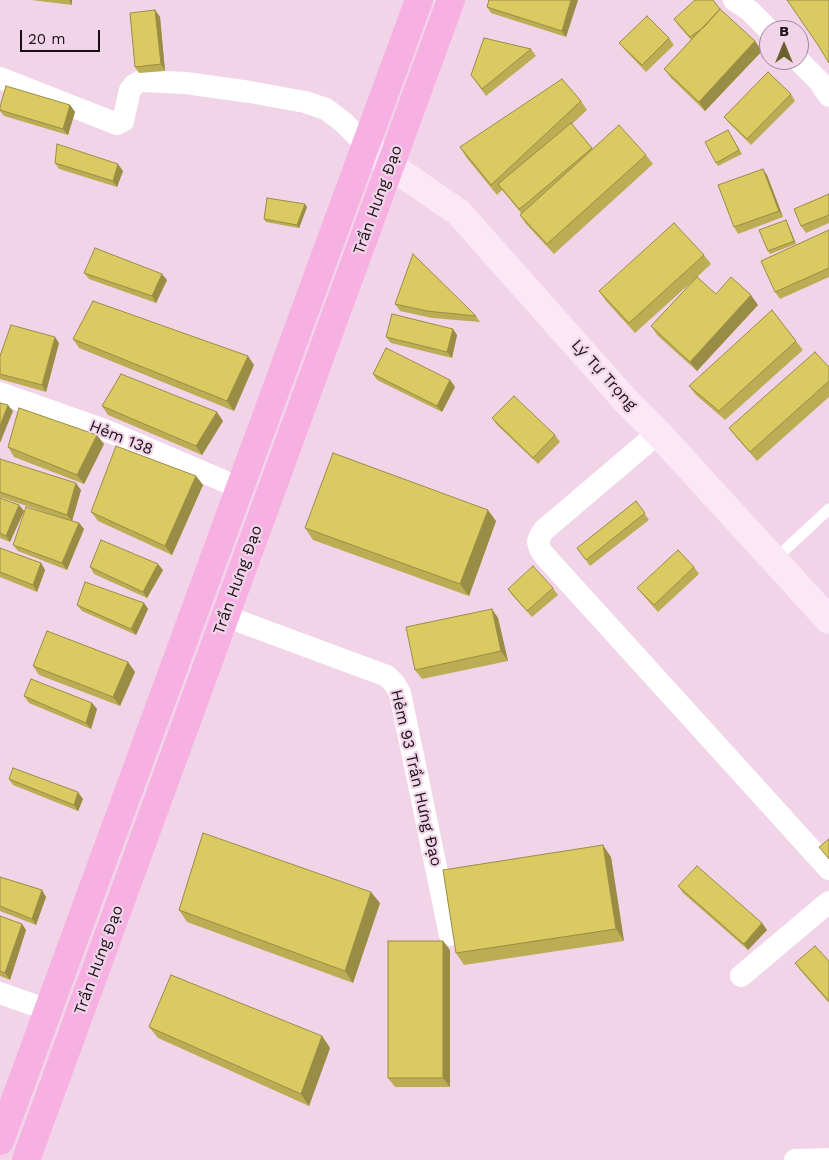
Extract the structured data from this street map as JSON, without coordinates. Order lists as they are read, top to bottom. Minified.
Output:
{"streets":{"highway":["Trần Hưng Đạo"],"street":["Lý Tự Trọng","Hẻm 138","Hẻm 93 Trần Hưng Đạo"]},"crossings":[["Trần Hưng Đạo","Lý Tự Trọng"],["Trần Hưng Đạo","Hẻm 138"],["Trần Hưng Đạo","Hẻm 93 Trần Hưng Đạo"]],"scale_bar":"20 m","north":"top"}
